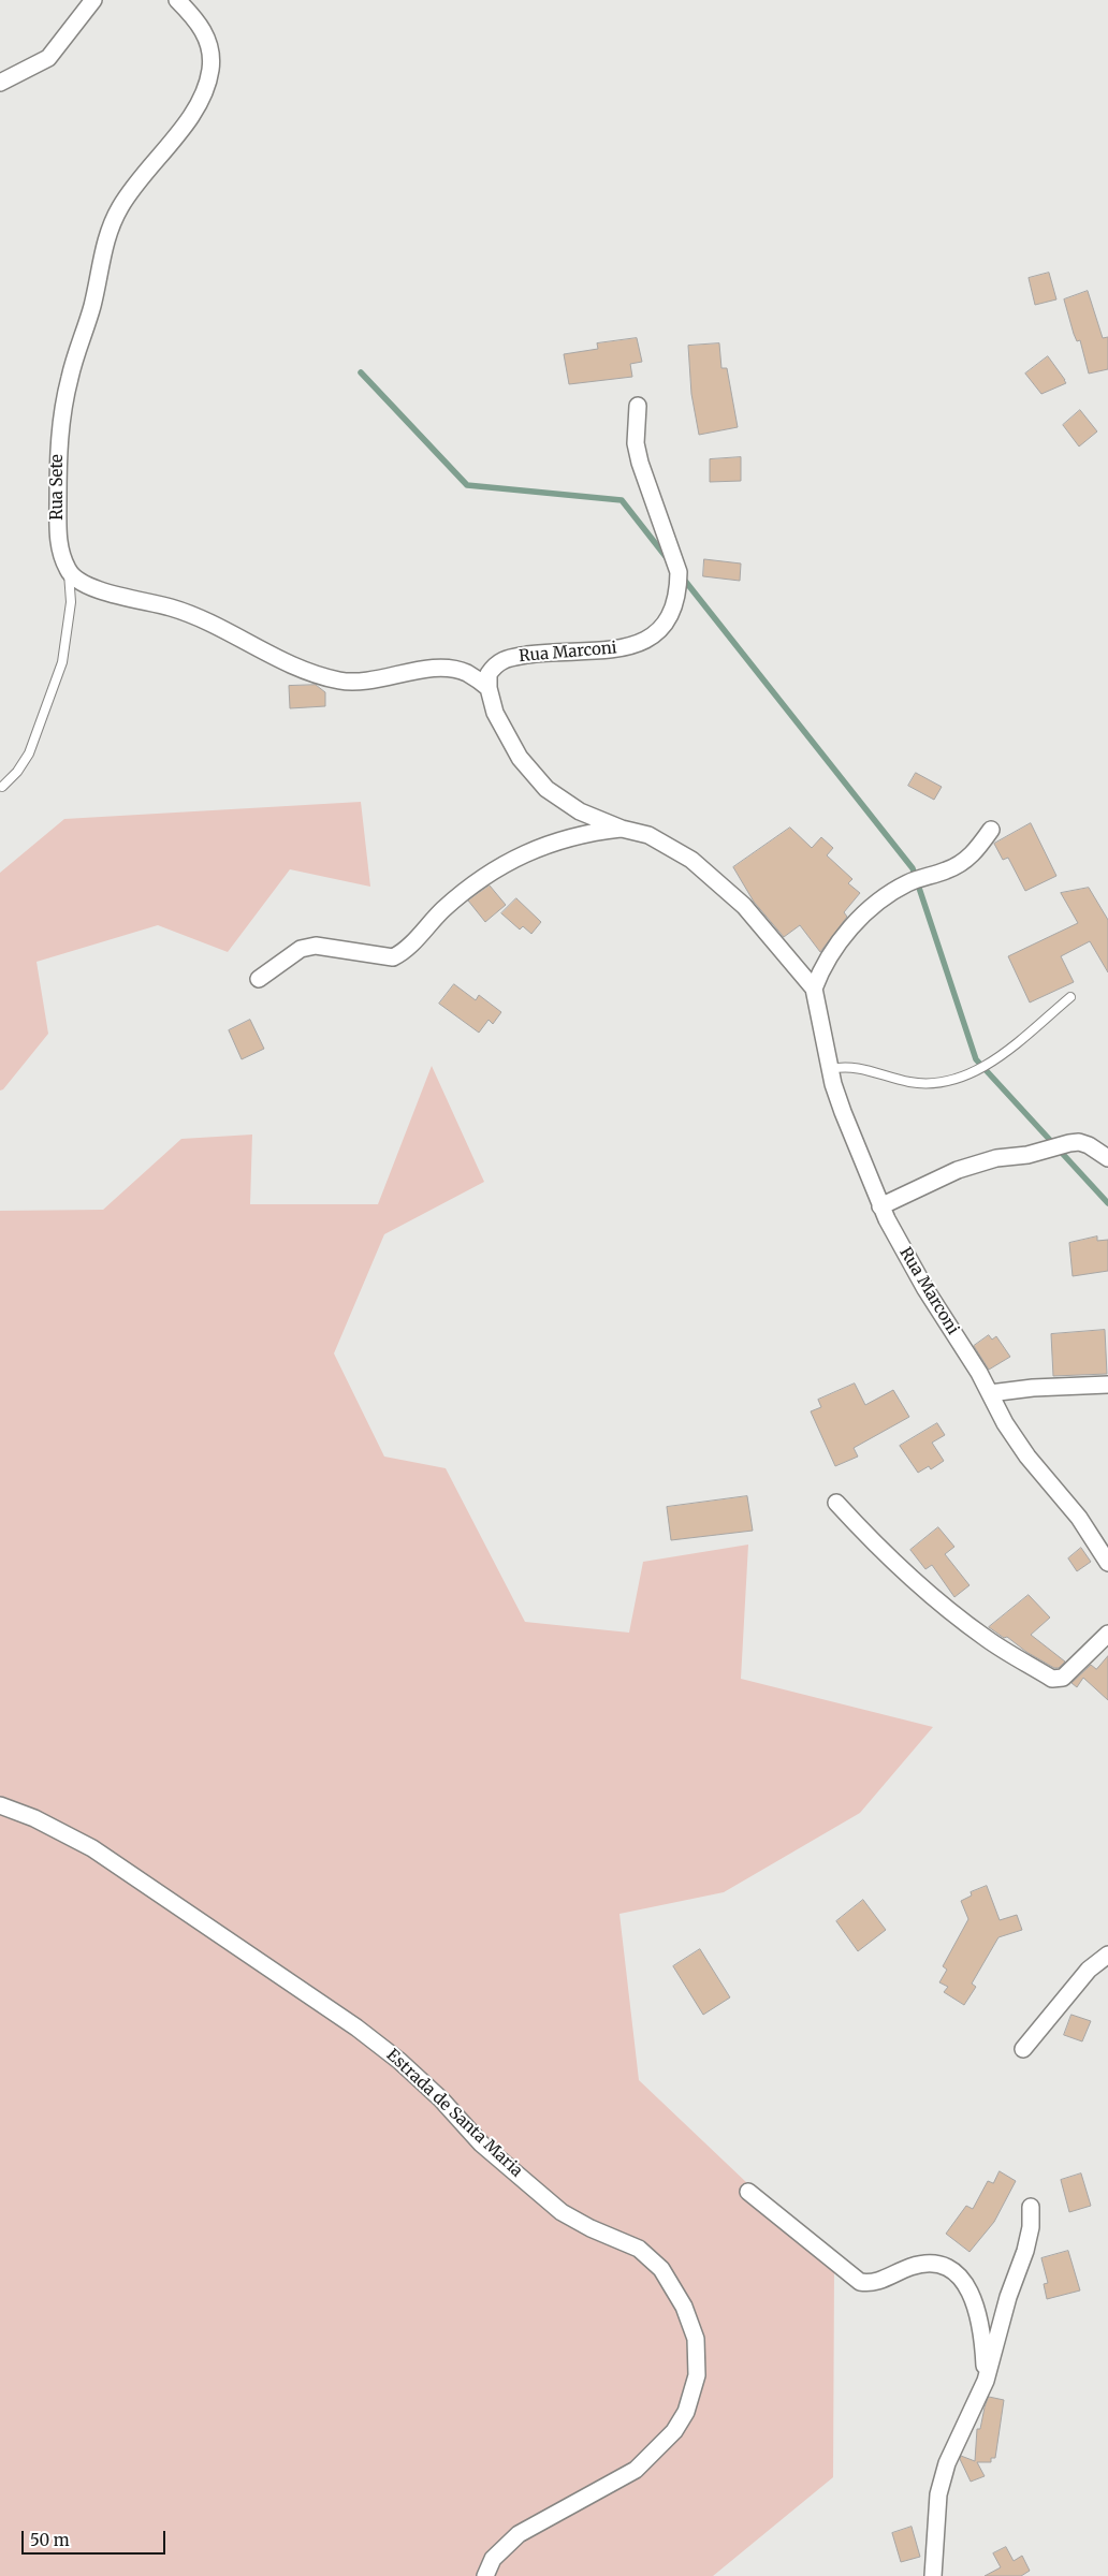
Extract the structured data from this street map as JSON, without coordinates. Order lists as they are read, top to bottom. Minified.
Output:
{"streets":{"street":["Rua Sete","Rua Marconi","Estrada de Santa Maria"]},"scale_bar":"50 m"}
